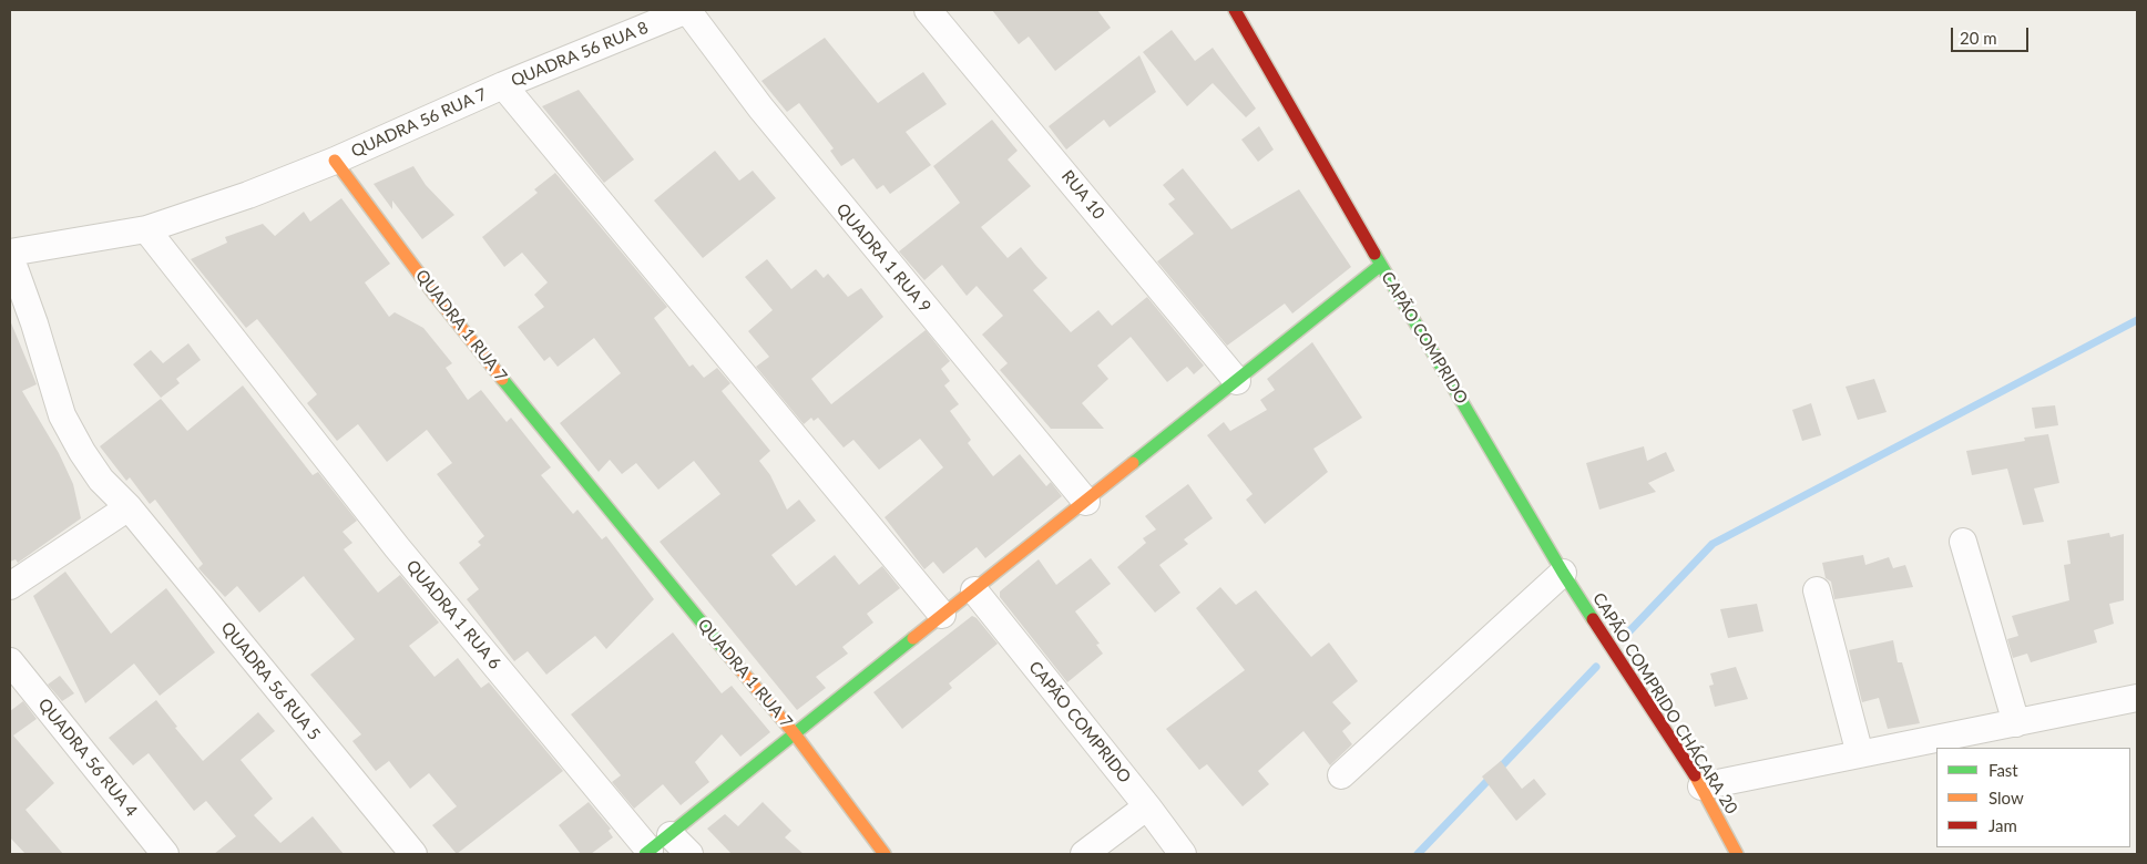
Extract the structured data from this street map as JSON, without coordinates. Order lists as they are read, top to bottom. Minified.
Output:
{"streets":{"street":["QUADRA 56 RUA 8","QUADRA 56 RUA 7","RUA 10","QUADRA 1 RUA 9","QUADRA 1 RUA 7","CAPÃO COMPRIDO","QUADRA 1 RUA 6","QUADRA 56 RUA 5","CAPÃO COMPRIDO CHÁCARA 20","QUADRA 56 RUA 4"]},"crossings":[["QUADRA 56 RUA 8","QUADRA 56 RUA 7"],["QUADRA 56 RUA 8","QUADRA 1 RUA 9"],["QUADRA 56 RUA 7","QUADRA 1 RUA 7"],["RUA 10","CAPÃO COMPRIDO"],["QUADRA 1 RUA 9","CAPÃO COMPRIDO"],["QUADRA 1 RUA 7","CAPÃO COMPRIDO"],["QUADRA 1 RUA 7","QUADRA 1 RUA 6"],["CAPÃO COMPRIDO","CAPÃO COMPRIDO CHÁCARA 20"]],"legend":["Fast","Slow","Jam"],"scale_bar":"20 m"}
